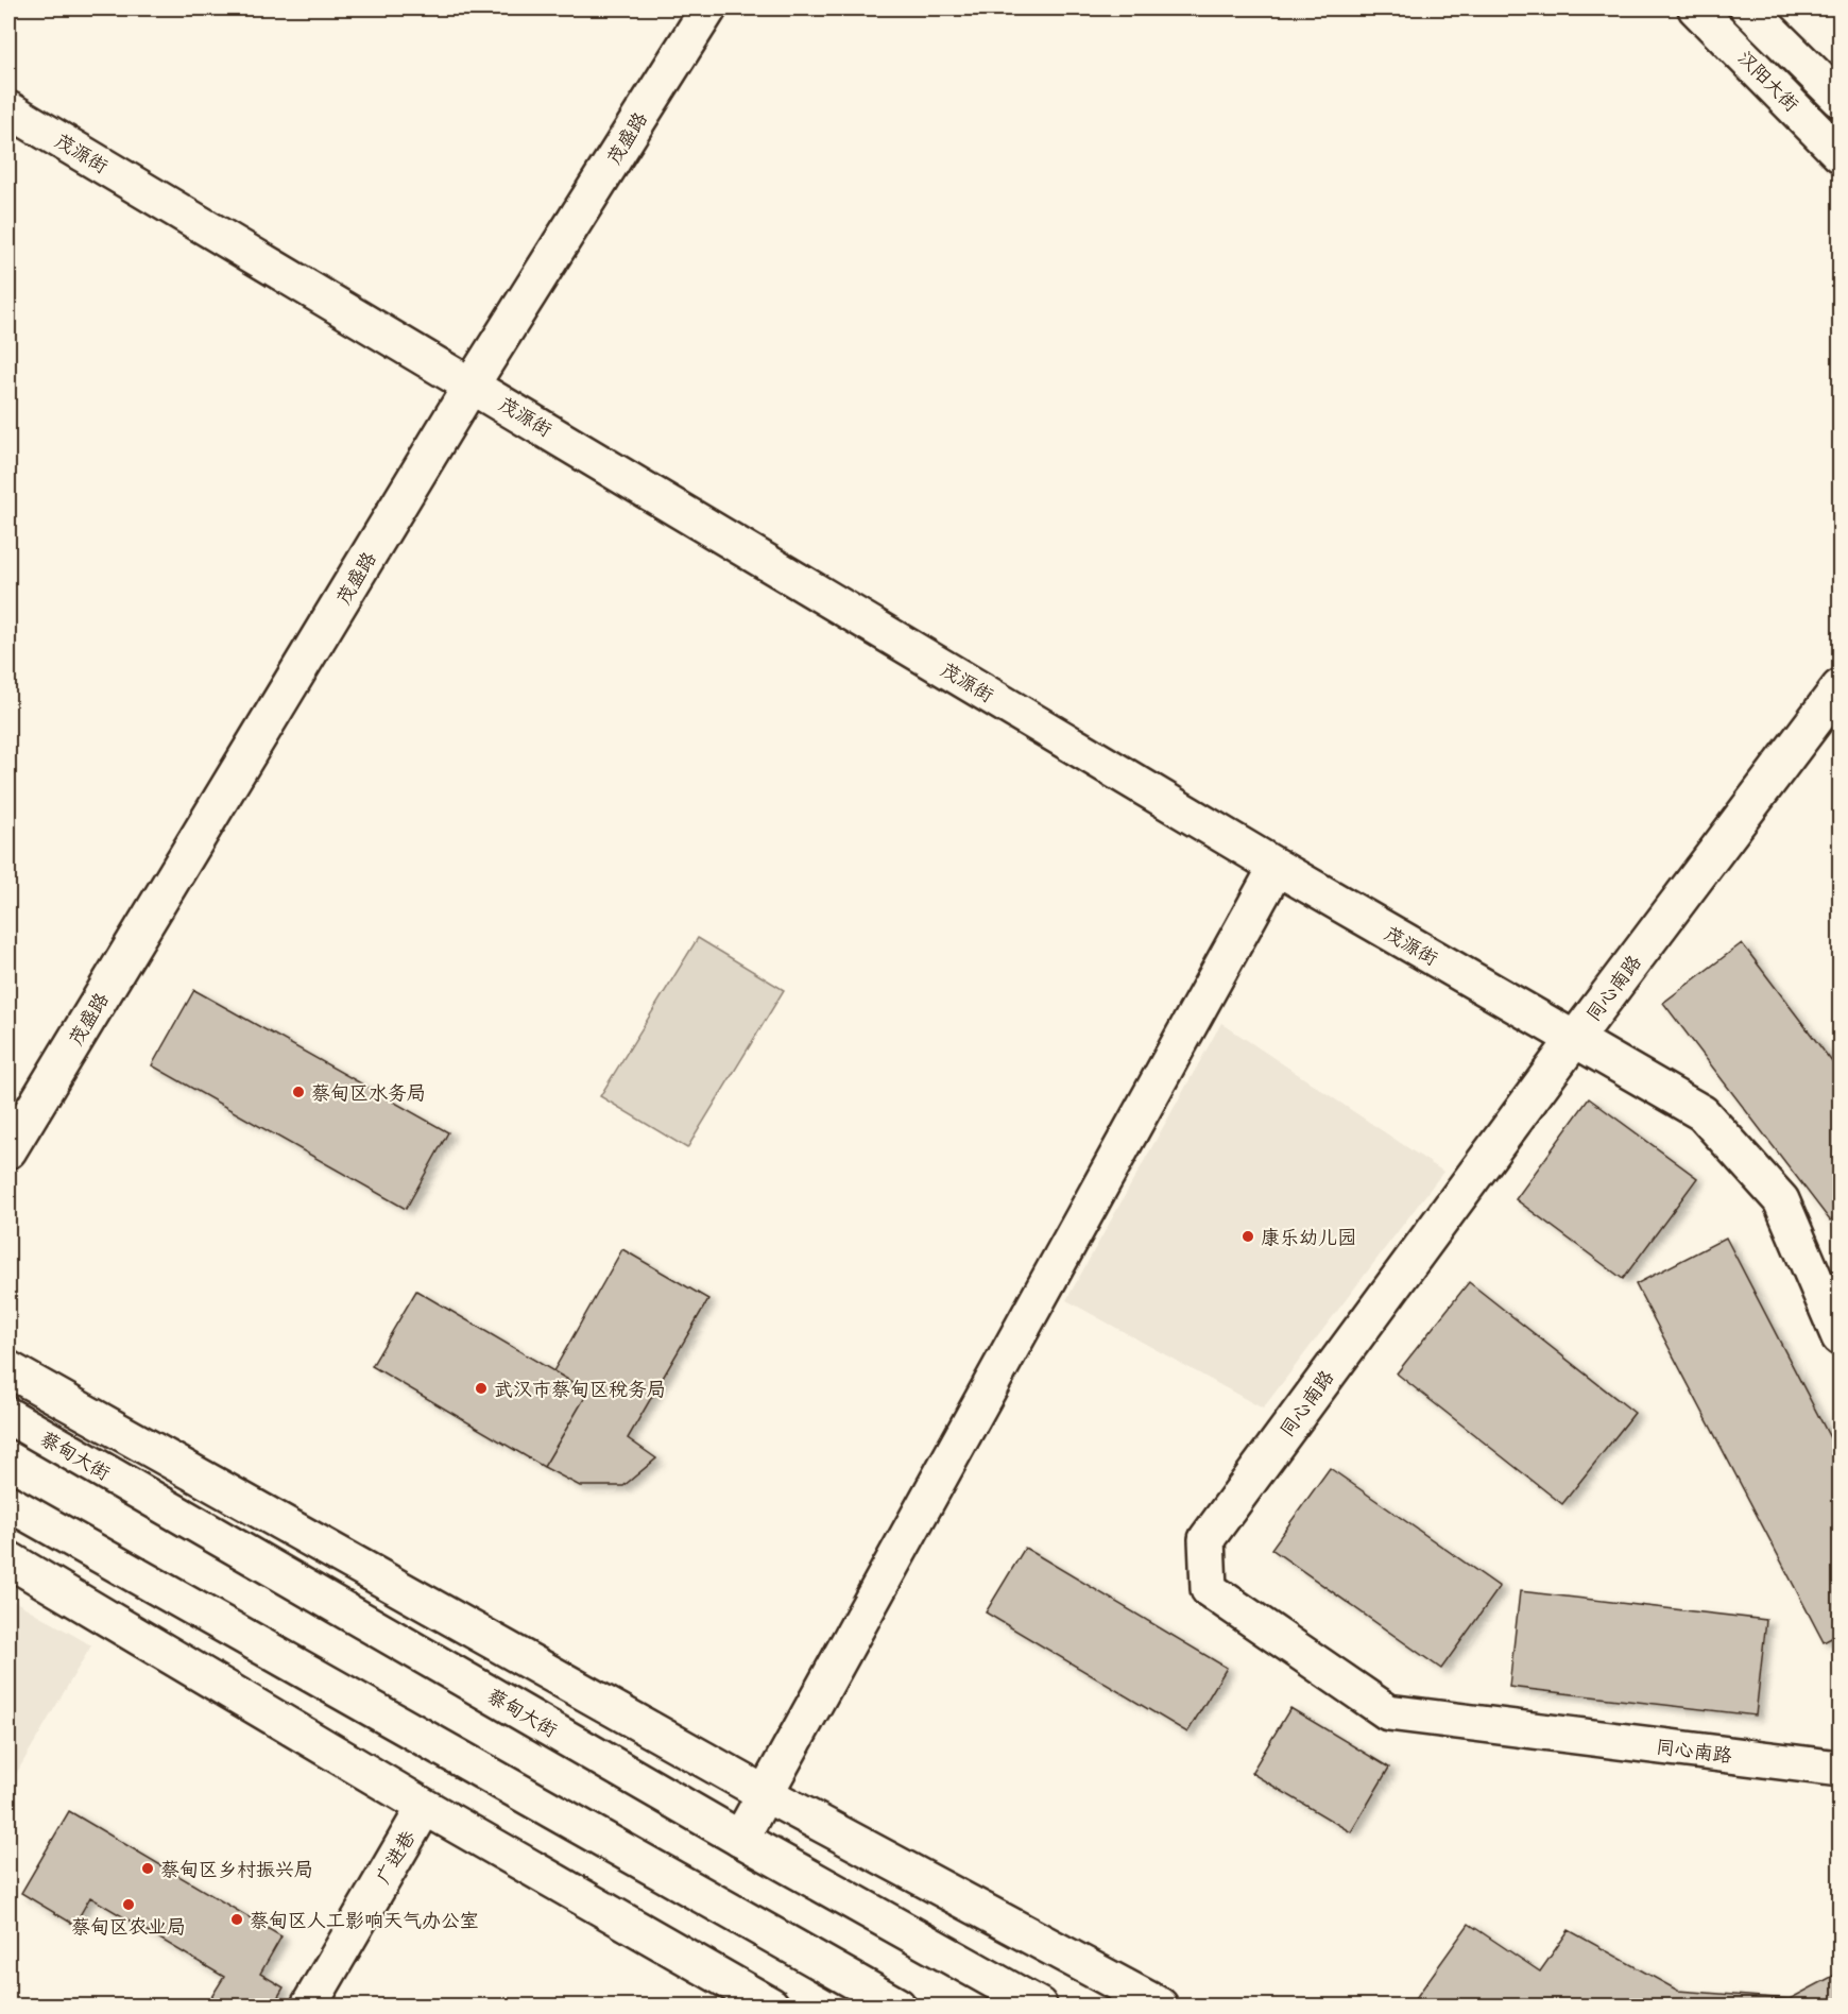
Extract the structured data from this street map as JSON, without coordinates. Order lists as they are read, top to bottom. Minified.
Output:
{"streets":{"street":["汉阳大街","茂盛路","茂源街","同心南路","蔡甸大街","广进巷"]},"crossings":[["茂盛路","茂源街"],["茂源街","同心南路"]],"places":["蔡甸区水务局","康乐幼儿园","武汉市蔡甸区税务局","蔡甸区乡村振兴局","蔡甸区农业局","蔡甸区人工影响天气办公室"]}
